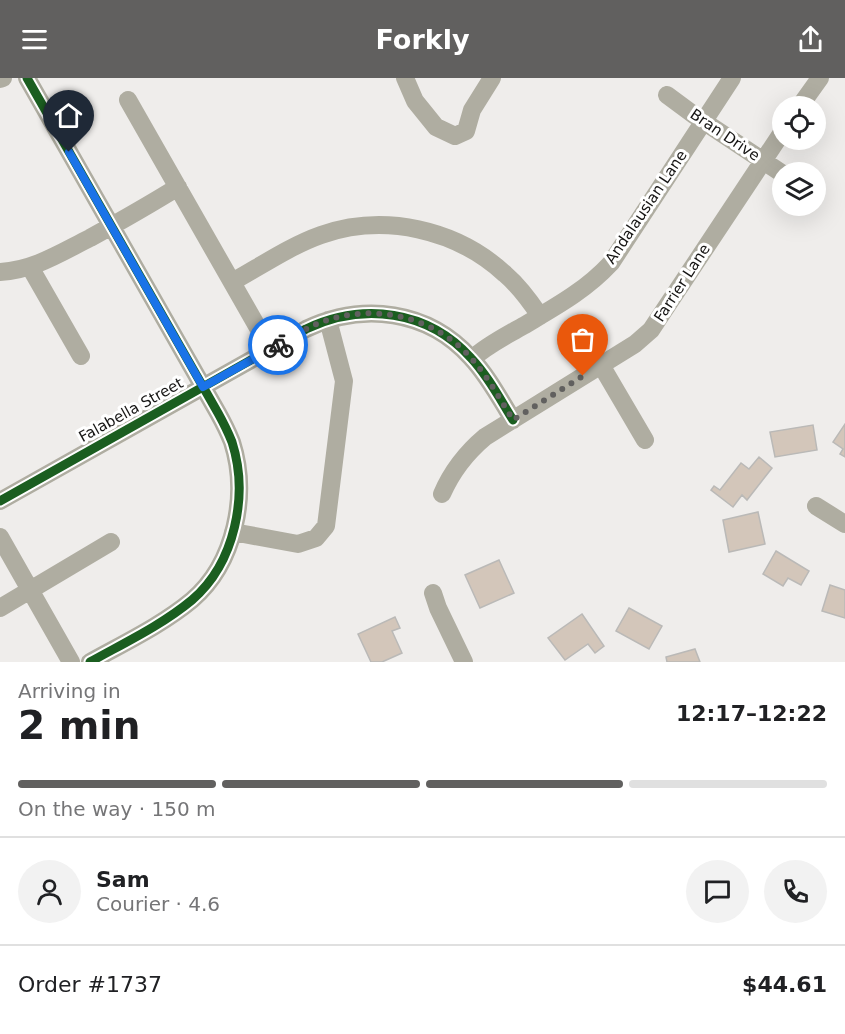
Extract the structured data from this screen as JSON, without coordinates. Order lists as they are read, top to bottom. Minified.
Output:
{"streets":{"street":["Bran Drive","Andalausian Lane","Farrier Lane","Falabella Street"]},"crossings":[["Bran Drive","Andalausian Lane"],["Bran Drive","Farrier Lane"],["Andalausian Lane","Falabella Street"],["Farrier Lane","Falabella Street"]],"page":{"header":"Forkly","heading":["2 min","Arriving in","12:17–12:22"],"panel":["Sam","Courier · 4.6","Order #1737","$44.61"],"bar":"On the way · 150 m"}}
